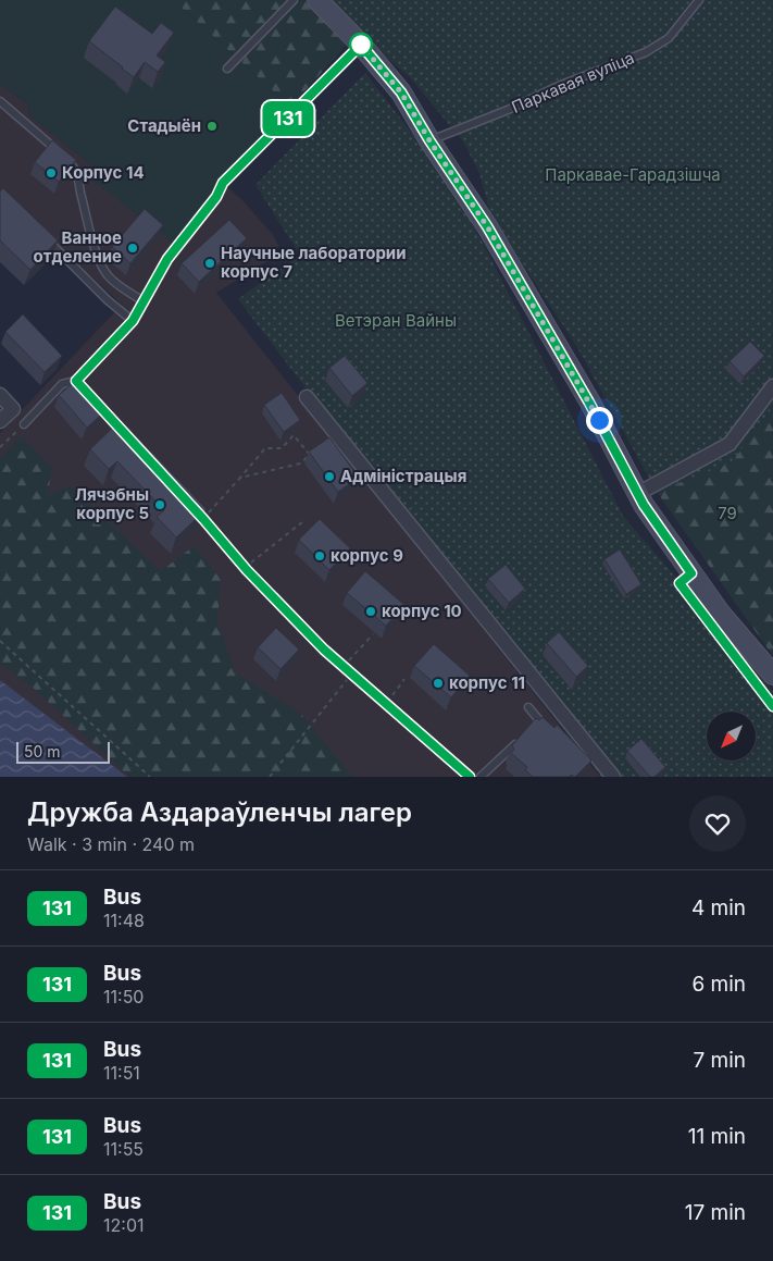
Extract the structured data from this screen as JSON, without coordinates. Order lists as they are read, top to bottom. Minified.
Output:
{"streets":{"lane":["Паркавая вуліца"]},"parks":["Паркавае-Гарадзішча","Ветэран Вайны","79"],"places":["Стадыён","Корпус 14","Ванное отделение","Научные лаборатории корпус 7","Адміністрацыя","Лячэбны корпус 5","корпус 9","корпус 10","корпус 11"],"lines":["bus line 131"],"scale_bar":"50 m","north":"bottom left","page":{"on_map":"131","scale":"50 m","heading":["Дружба Аздараўленчы лагер","Walk · 3 min · 240 m"],"list":[{"mark":"131","name":"Bus","note":"11:48","value":"4 min"},{"mark":"131","name":"Bus","note":"11:50","value":"6 min"},{"mark":"131","name":"Bus","note":"11:51","value":"7 min"},{"mark":"131","name":"Bus","note":"11:55","value":"11 min"},{"mark":"131","name":"Bus","note":"12:01","value":"17 min"}]}}
